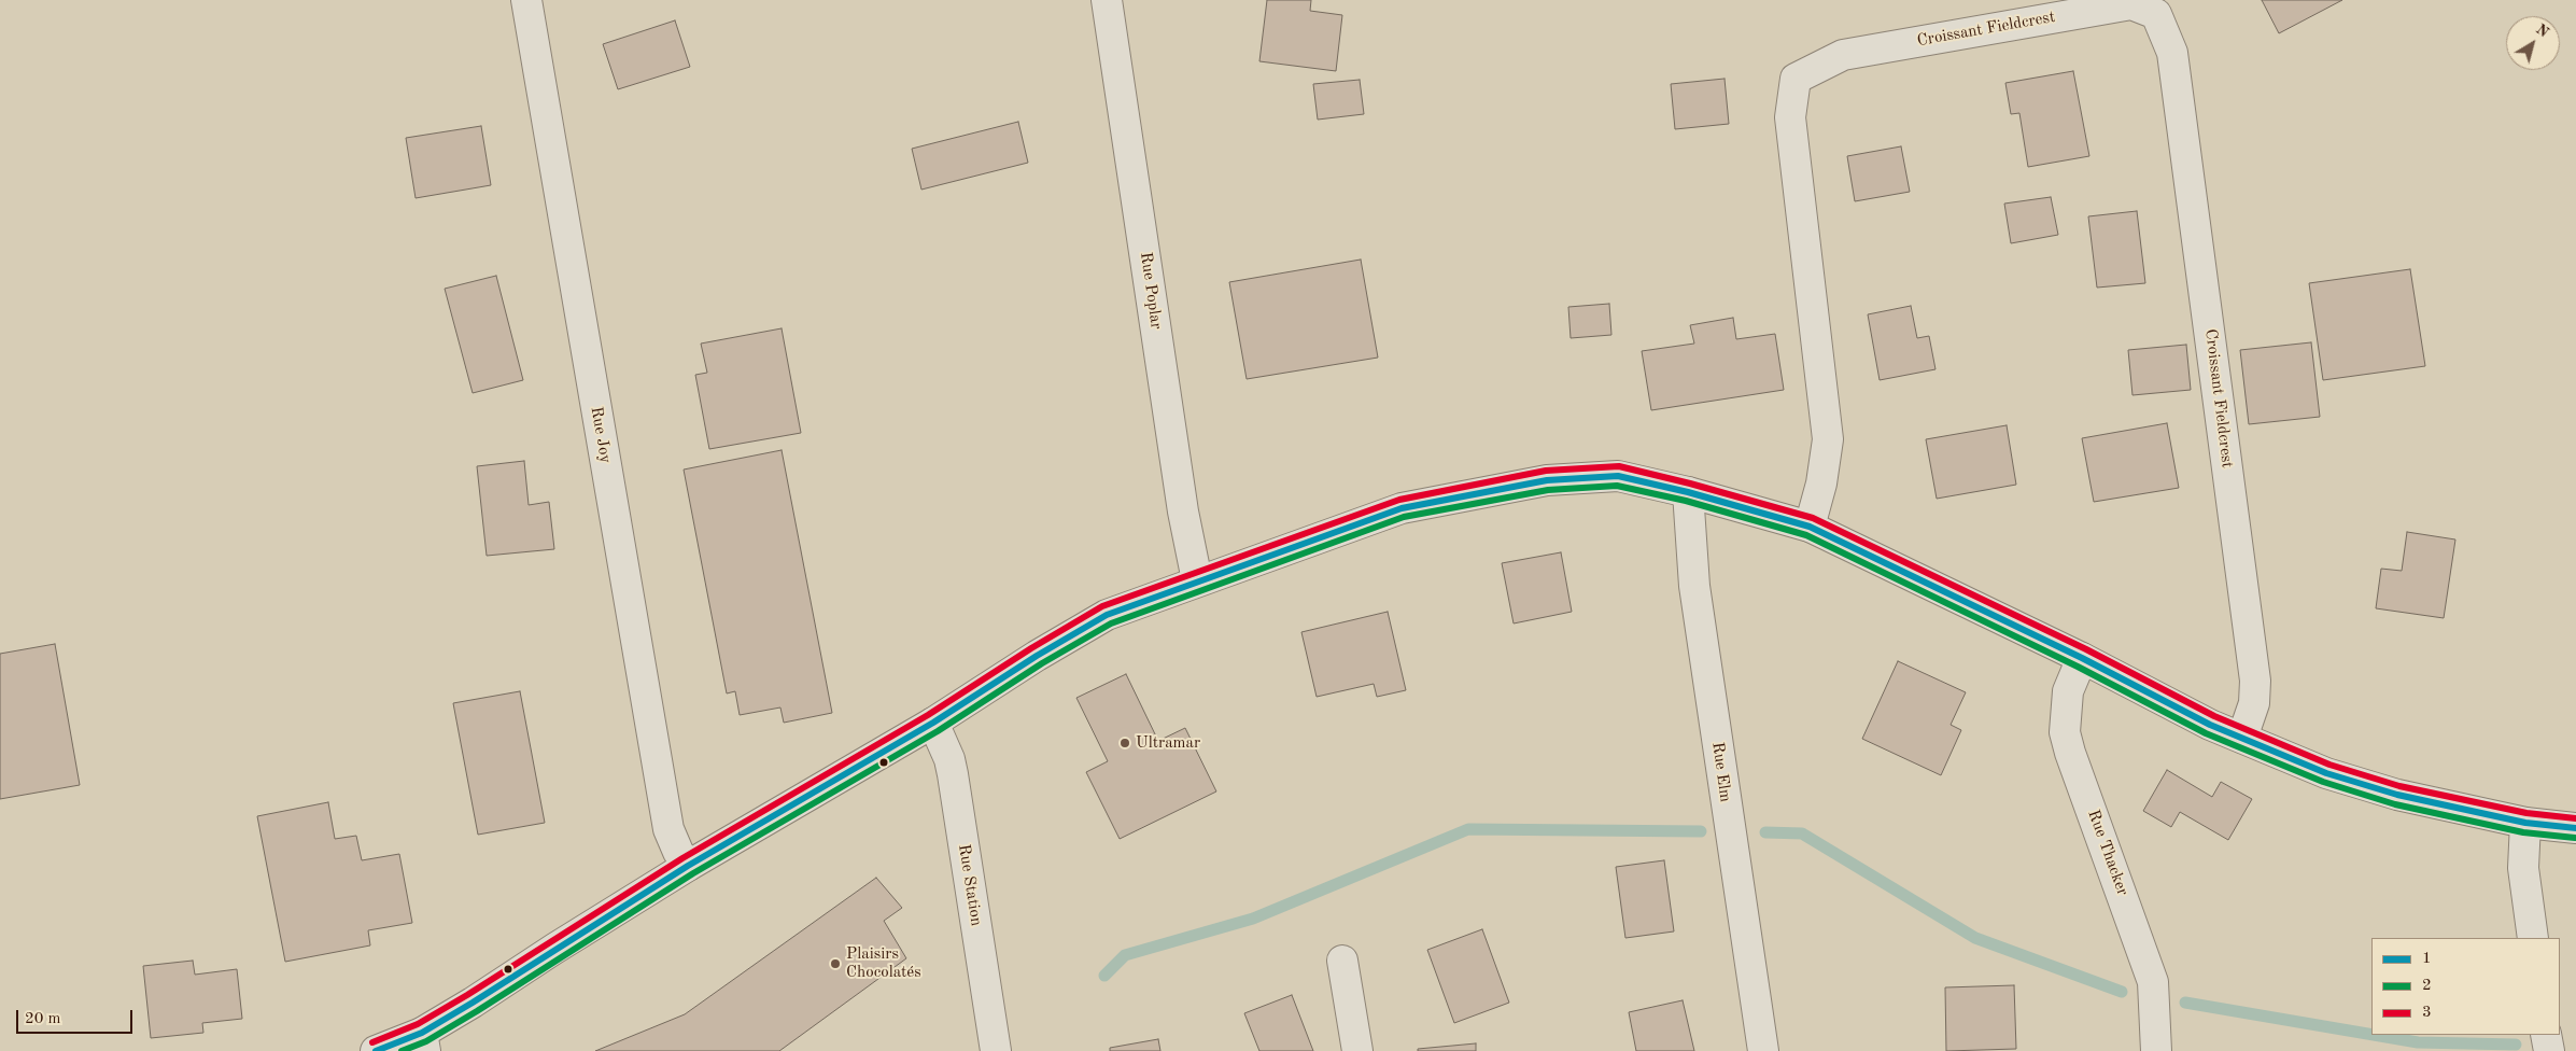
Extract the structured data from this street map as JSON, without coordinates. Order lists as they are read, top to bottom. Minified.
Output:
{"streets":{"street":["Croissant Fieldcrest","Rue Poplar","Rue Joy","Rue Elm","Rue Thacker","Rue Station"]},"places":["Ultramar","Plaisirs Chocolatés"],"lines":["transit line 3","transit line 1","transit line 2"],"legend":["1","2","3"],"scale_bar":"20 m","north":"top right"}
